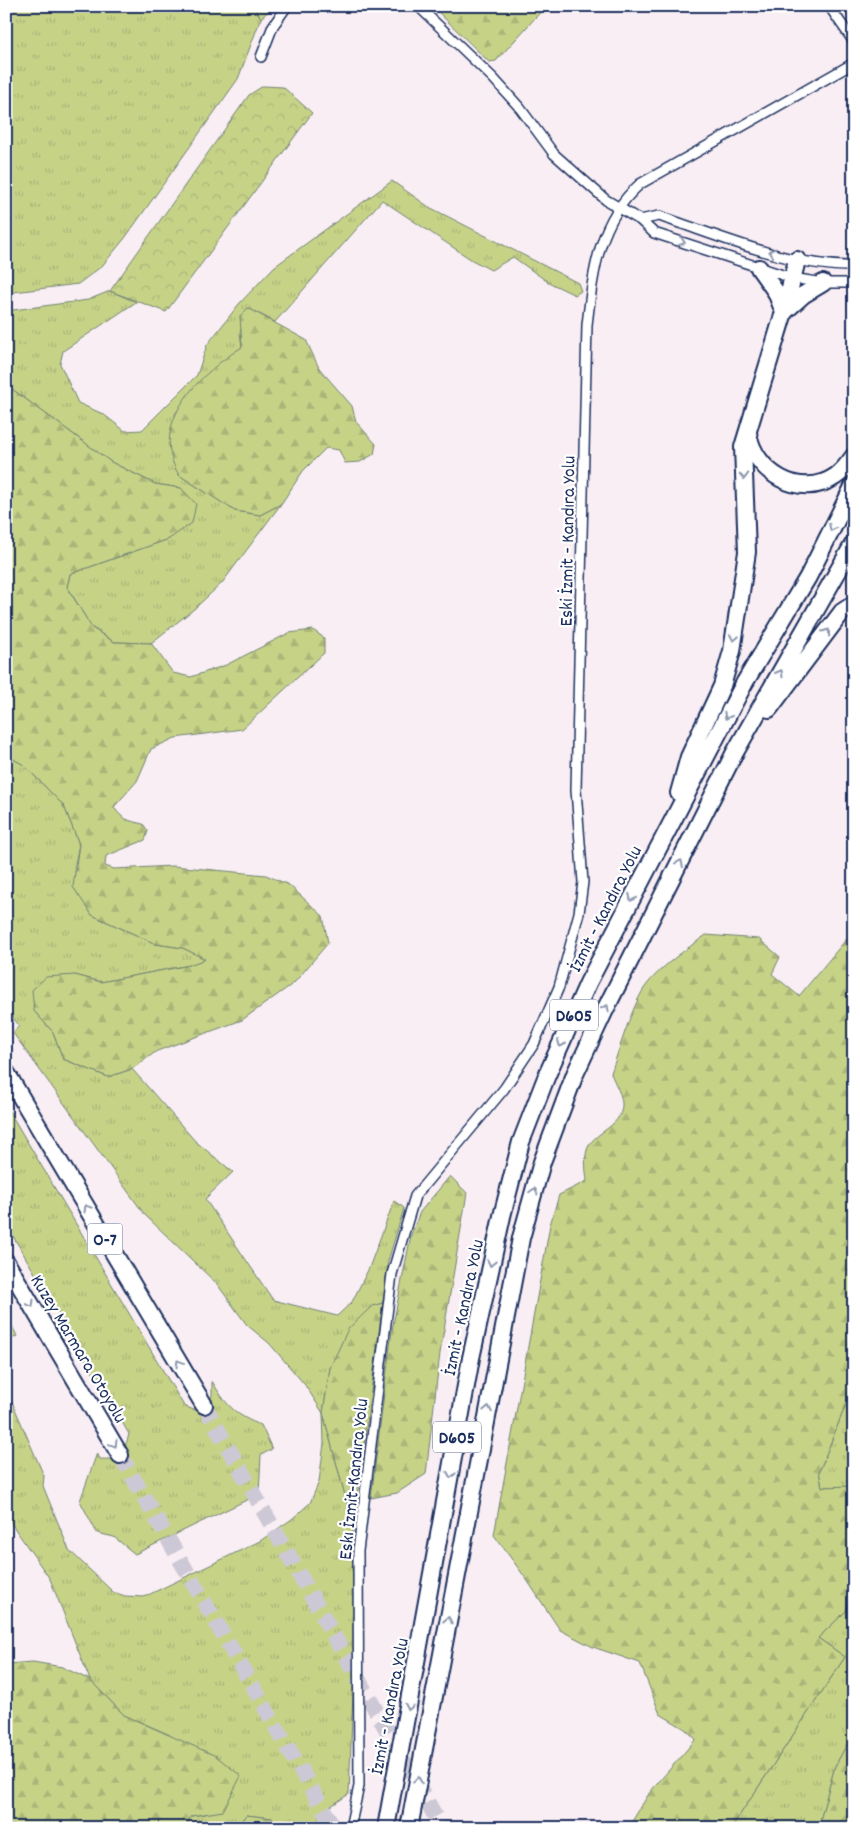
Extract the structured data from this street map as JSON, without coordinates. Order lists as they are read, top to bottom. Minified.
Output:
{"streets":{"highway":["İzmit - Kandıra Yolu","D605","O-7","Kuzey Marmara Otoyolu"],"street":["Eski İzmit - Kandıra Yolu","Eskı İzmit-Kandıra Yolu"]},"crossings":[["Eski İzmit - Kandıra Yolu","Eskı İzmit-Kandıra Yolu"]]}
